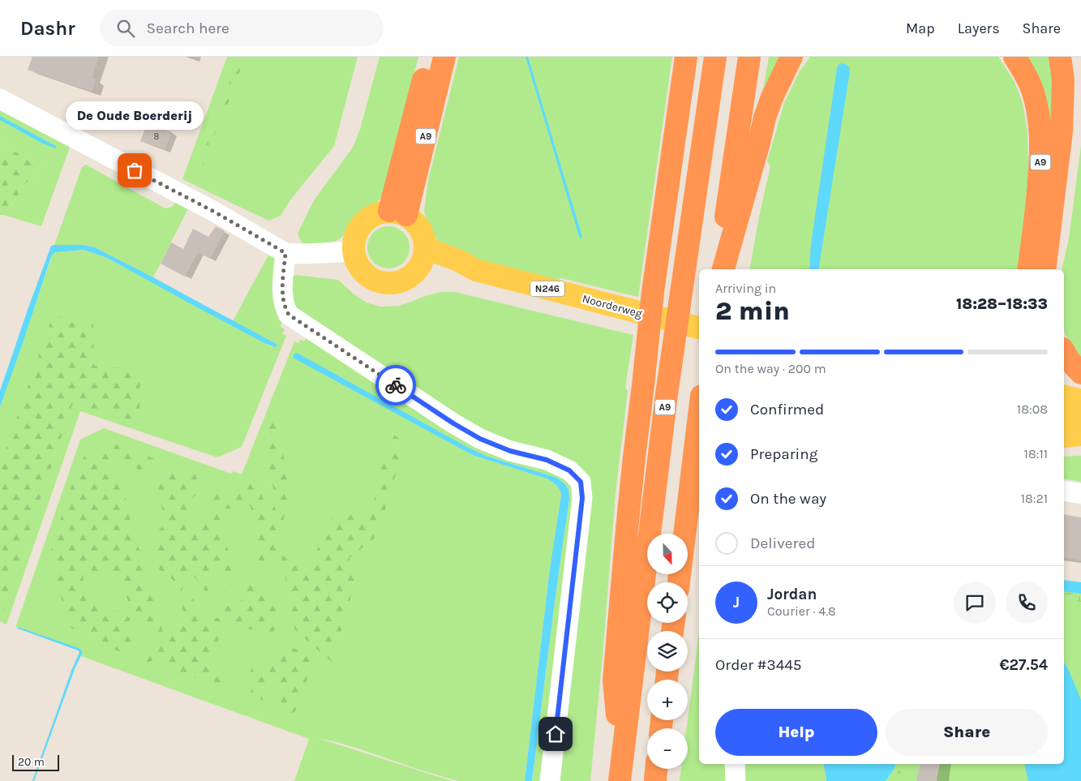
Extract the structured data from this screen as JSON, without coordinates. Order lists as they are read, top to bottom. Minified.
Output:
{"streets":{"highway":["A9"],"main road":["N246","Noorderweg"]},"crossings":[["A9","Noorderweg"]],"places":["De Oude Boerderij"],"house_numbers":["8"],"scale_bar":"20 m","north":"bottom","page":{"header":"Dashr","search":"Search here","nav":["Map","Layers","Share"],"bubble":"De Oude Boerderij","heading":["2 min","Arriving in","18:28–18:33"],"panel":["Jordan","Courier · 4.8","Order #3445","€27.54"],"bar":"On the way · 200 m","list":[["Confirmed","18:08"],["Preparing","18:11"],["On the way","18:21"],"Delivered"],"map_buttons":["+","−"],"round":"J","buttons":["Help","Share"],"scale":"20 m"}}
